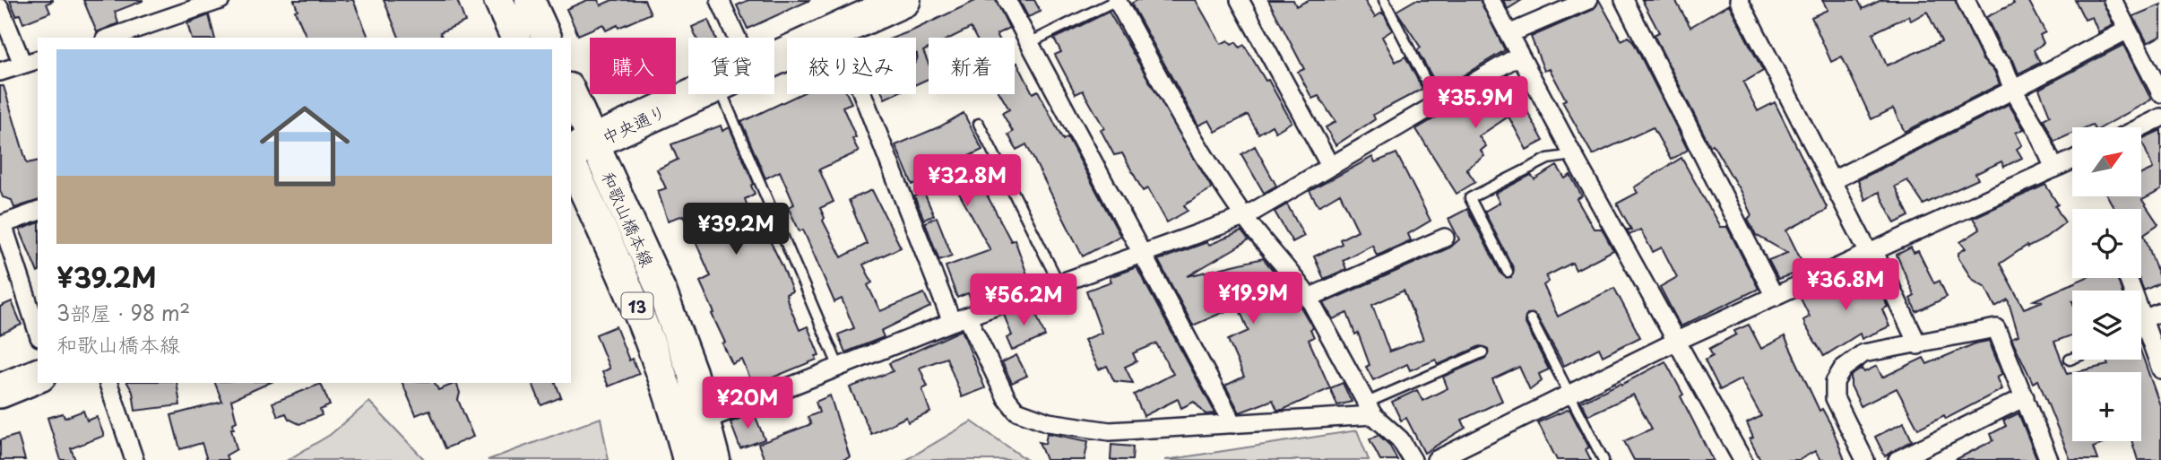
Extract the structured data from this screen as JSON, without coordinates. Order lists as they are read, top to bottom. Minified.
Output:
{"streets":{"highway":["中央通り"],"main road":["和歌山橋本線","13"]},"crossings":[["中央通り","和歌山橋本線"]],"north":"top right","page":{"chip":["購入","賃貸","絞り込み","新着"],"list":[{"name":"¥39.2M","note":"3部屋 · 98 m² · 和歌山橋本線"}],"price":["¥35.9M","¥32.8M","¥39.2M","¥36.8M","¥19.9M","¥56.2M","¥20M"],"map_buttons":"+"}}
